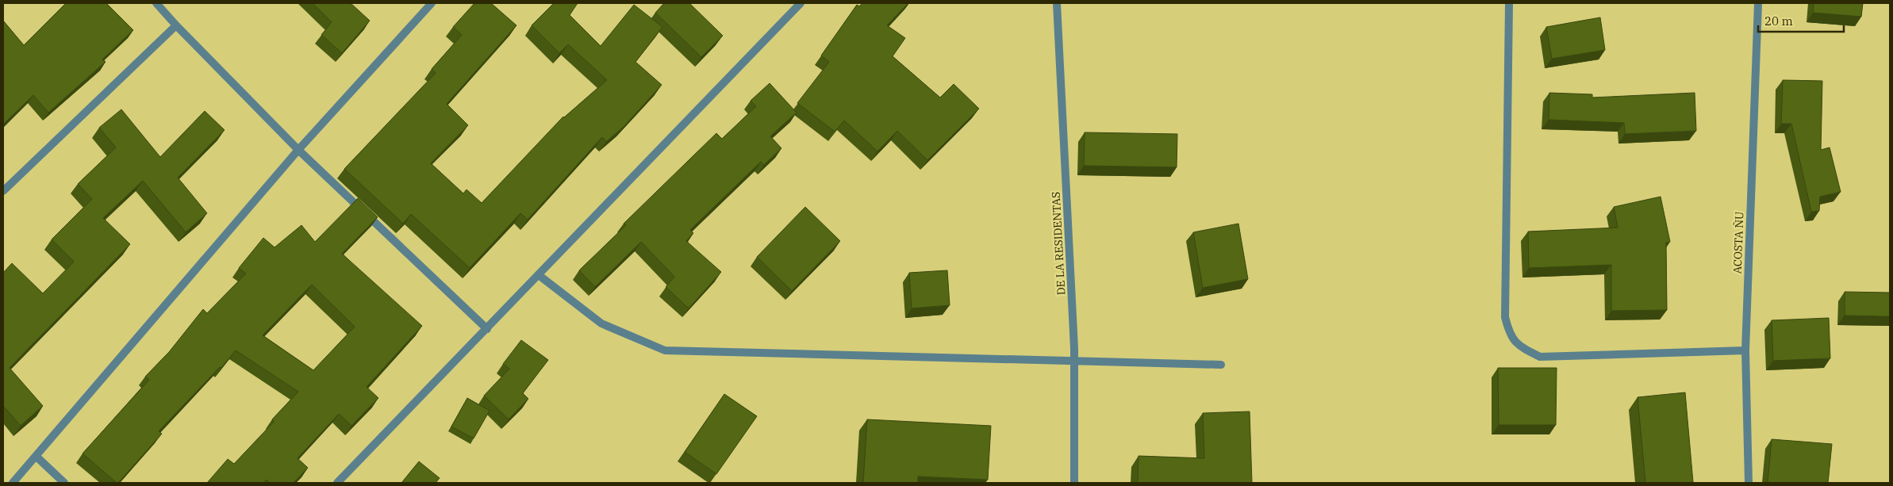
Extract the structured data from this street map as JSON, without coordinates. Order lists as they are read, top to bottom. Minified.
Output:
{"streets":{"street":["ACOSTA ÑU","DE LA RESIDENTAS"]},"scale_bar":"20 m"}
